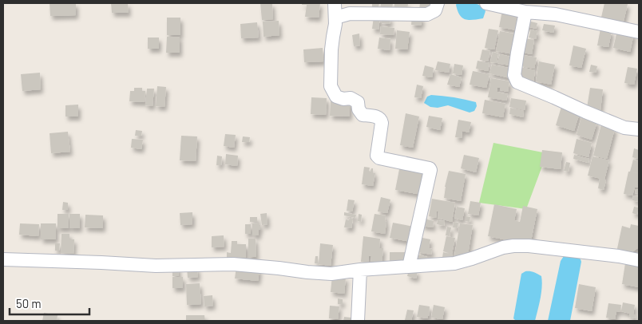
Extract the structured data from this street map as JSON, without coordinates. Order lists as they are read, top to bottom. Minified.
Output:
{"scale_bar":"50 m"}
